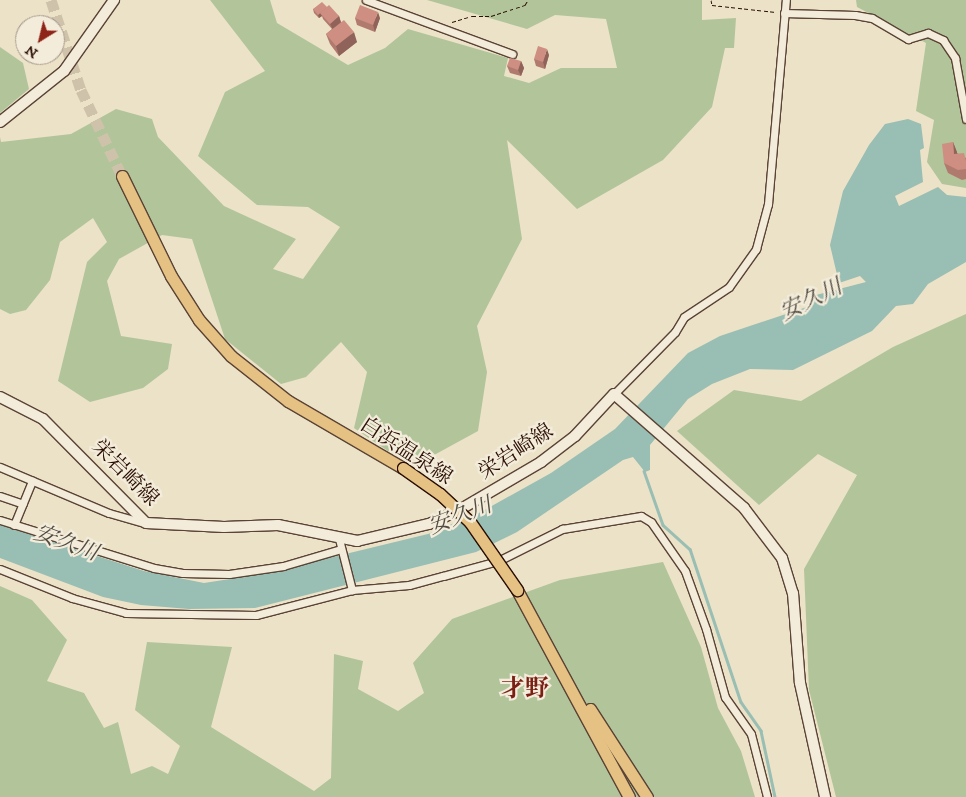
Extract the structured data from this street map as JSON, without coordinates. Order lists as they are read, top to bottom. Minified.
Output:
{"streets":{"main road":["白浜温泉線","栄岩崎線"]},"districts":["才野"],"water":["安久川"],"north":"bottom left"}
